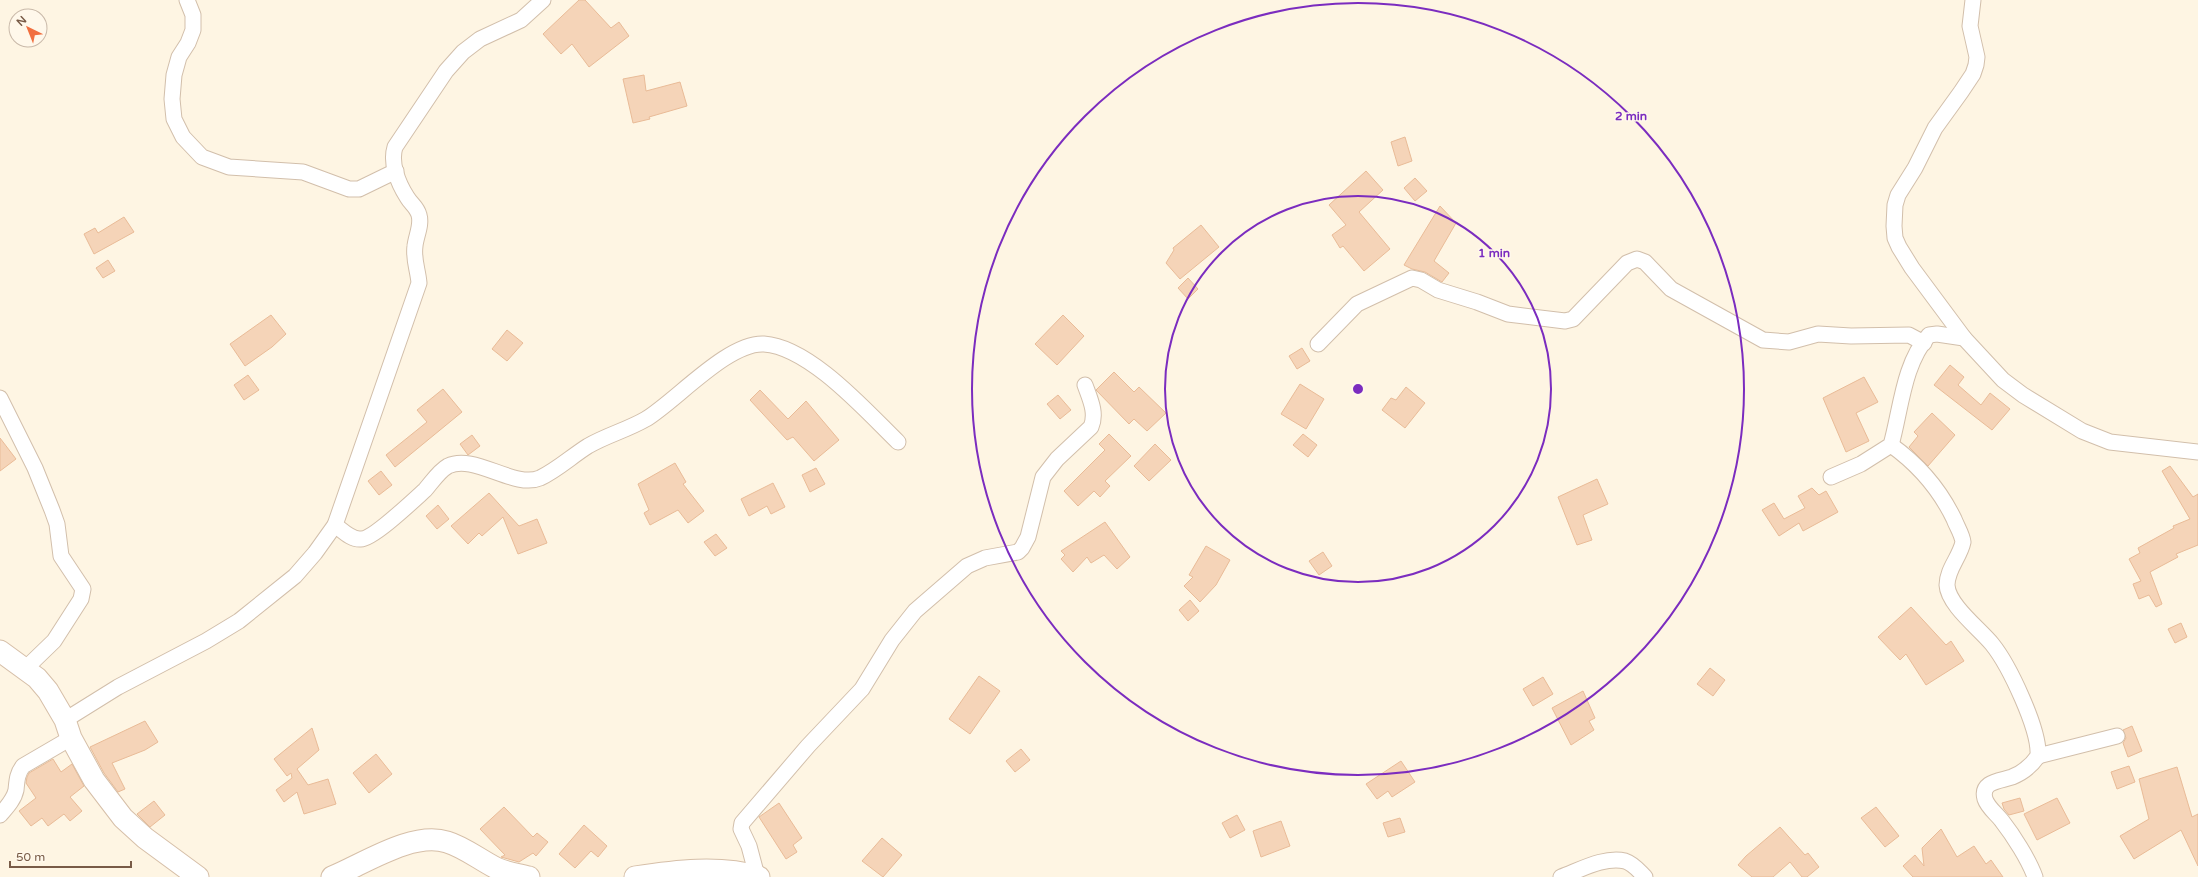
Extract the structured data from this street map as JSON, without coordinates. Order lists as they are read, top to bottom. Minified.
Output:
{"scale_bar":"50 m","north":"top left","rings":["2 min","1 min"]}
